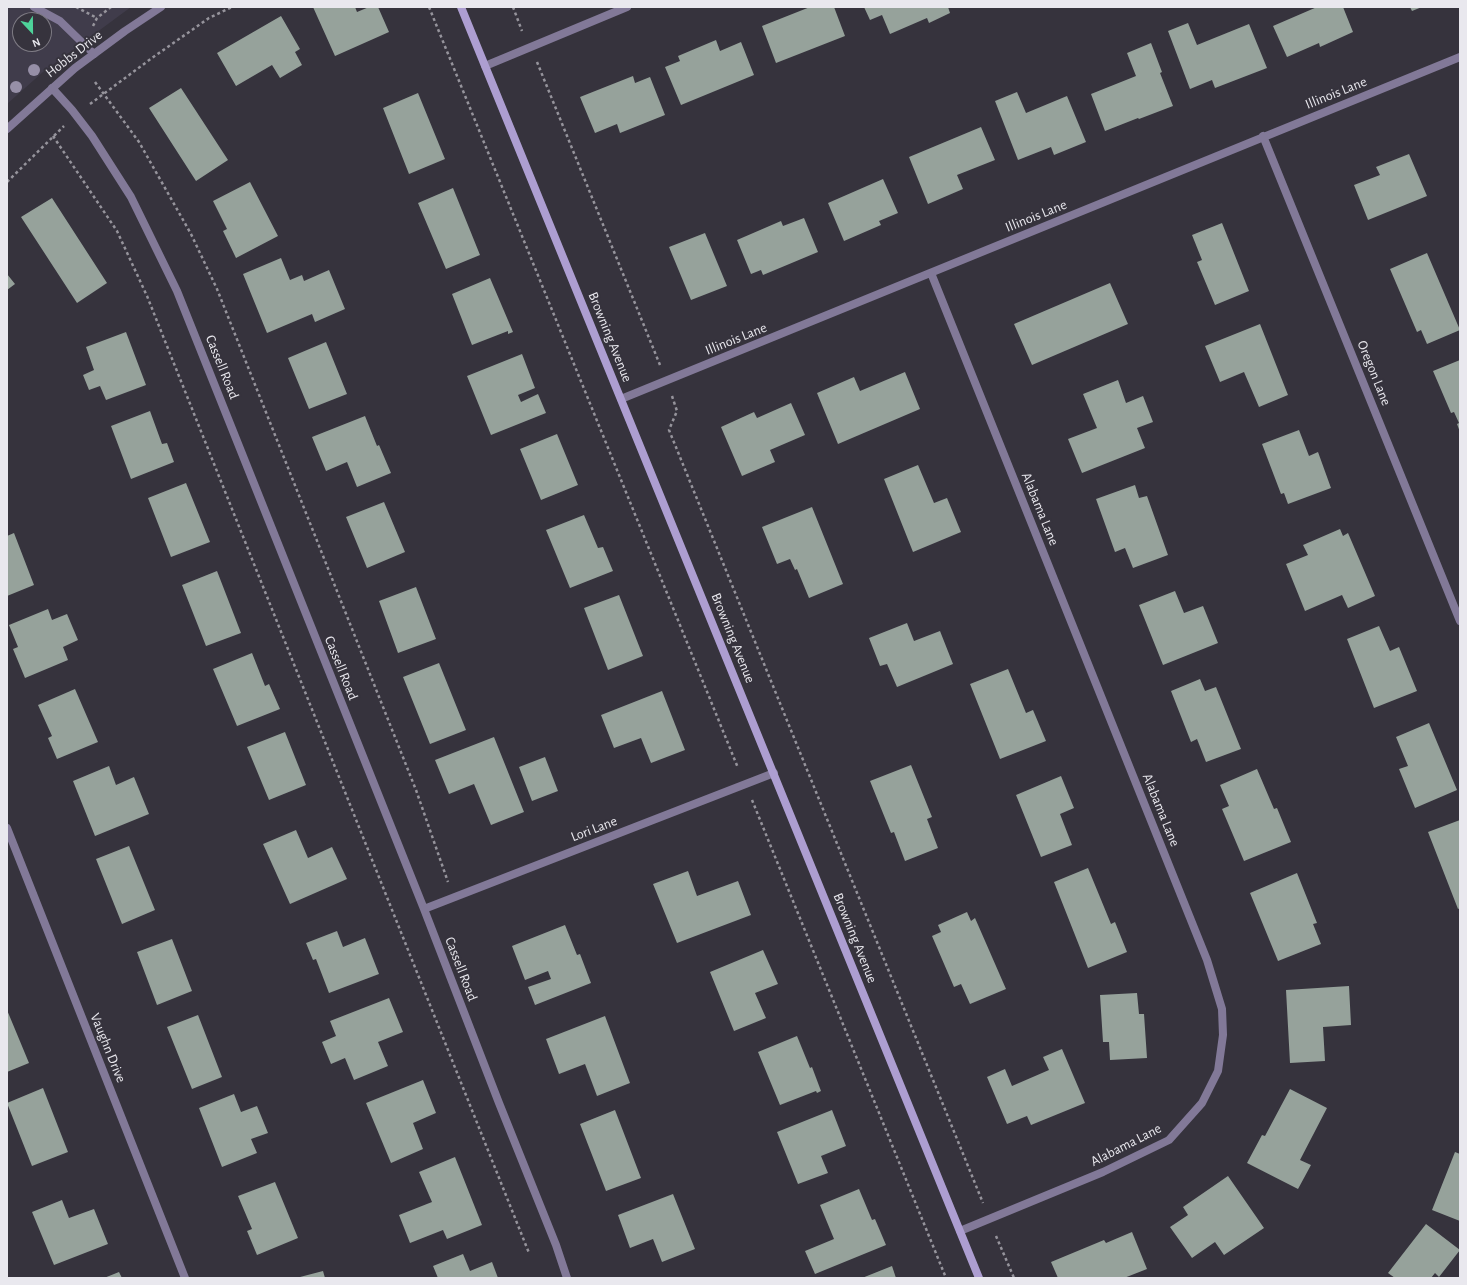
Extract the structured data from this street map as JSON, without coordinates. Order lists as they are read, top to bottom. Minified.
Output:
{"streets":{"street":["Hobbs Drive","Illinois Lane","Browning Avenue","Cassell Road","Oregon Lane","Alabama Lane","Lori Lane","Vaughn Drive"]},"crossings":[["Hobbs Drive","Cassell Road"],["Illinois Lane","Browning Avenue"],["Illinois Lane","Oregon Lane"],["Illinois Lane","Alabama Lane"],["Browning Avenue","Alabama Lane"],["Browning Avenue","Lori Lane"],["Cassell Road","Lori Lane"]],"north":"bottom"}
